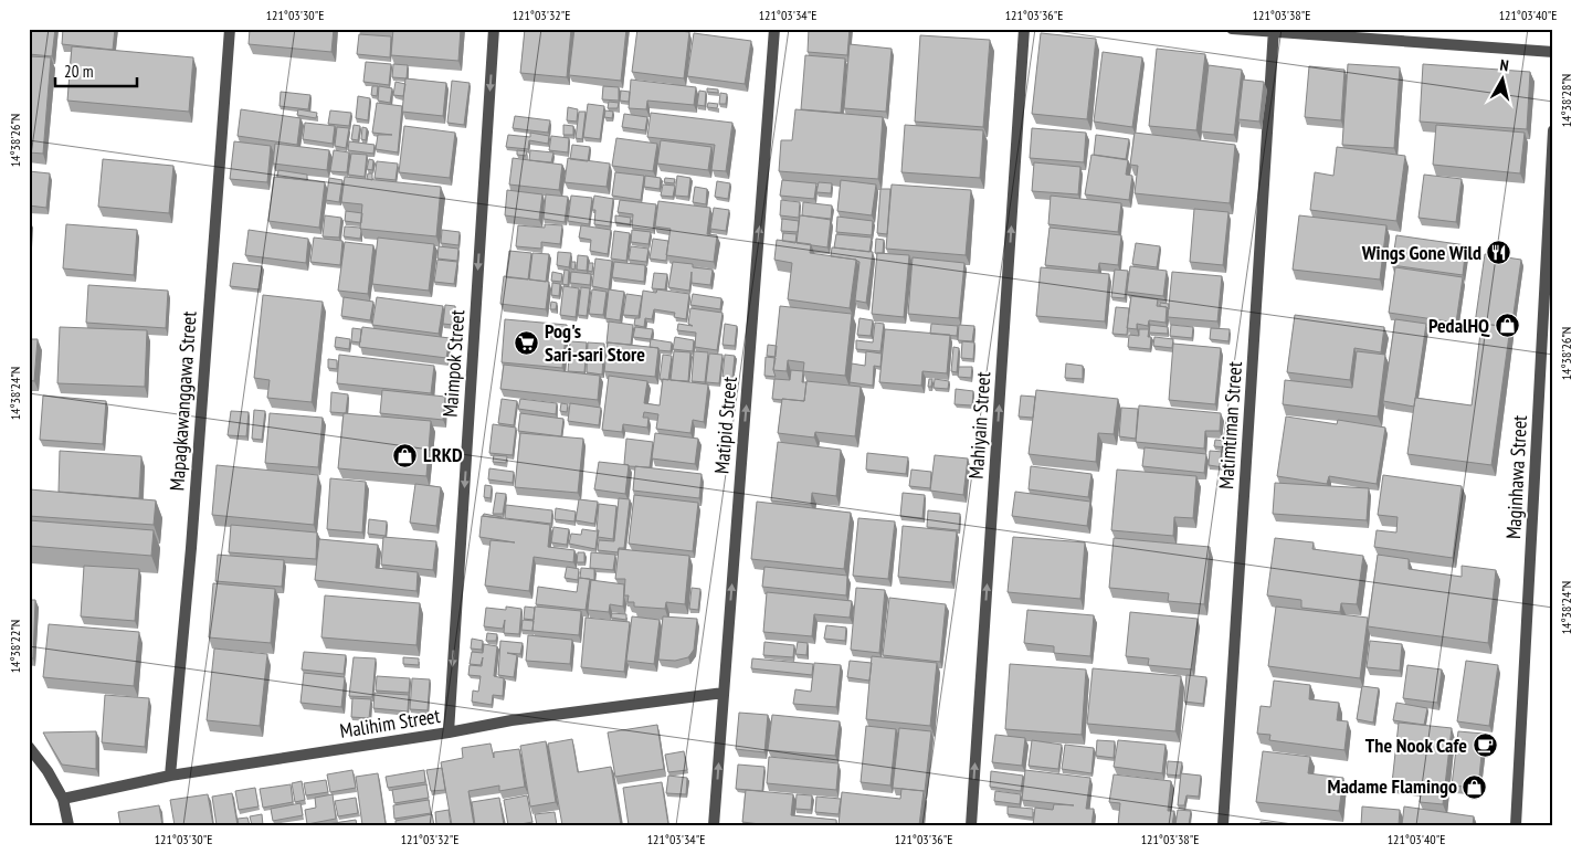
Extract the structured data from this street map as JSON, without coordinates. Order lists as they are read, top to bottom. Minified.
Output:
{"streets":{"street":["Maimpok Street","Mapagkawanggawa Street","Matipid Street","Mahiyain Street","Matimtiman Street","Maginhawa Street","Malihim Street"]},"crossings":[["Maimpok Street","Malihim Street"],["Mapagkawanggawa Street","Malihim Street"],["Matipid Street","Malihim Street"]],"one_way":["Maimpok Street","Matipid Street","Mahiyain Street"],"places":{"restaurant":["Wings Gone Wild"],"shop":["PedalHQ","LRKD","Madame Flamingo"],"supermarket":["Pog's Sari-sari Store"],"cafe":["The Nook Cafe"]},"scale_bar":"20 m","north":"top","coordinates":["121°03'30\"E","121°03'32\"E","121°03'34\"E","121°03'36\"E","121°03'38\"E","121°03'40\"E","14°38'28\"N","14°38'26\"N","14°38'24\"N","14°38'22\"N"]}
